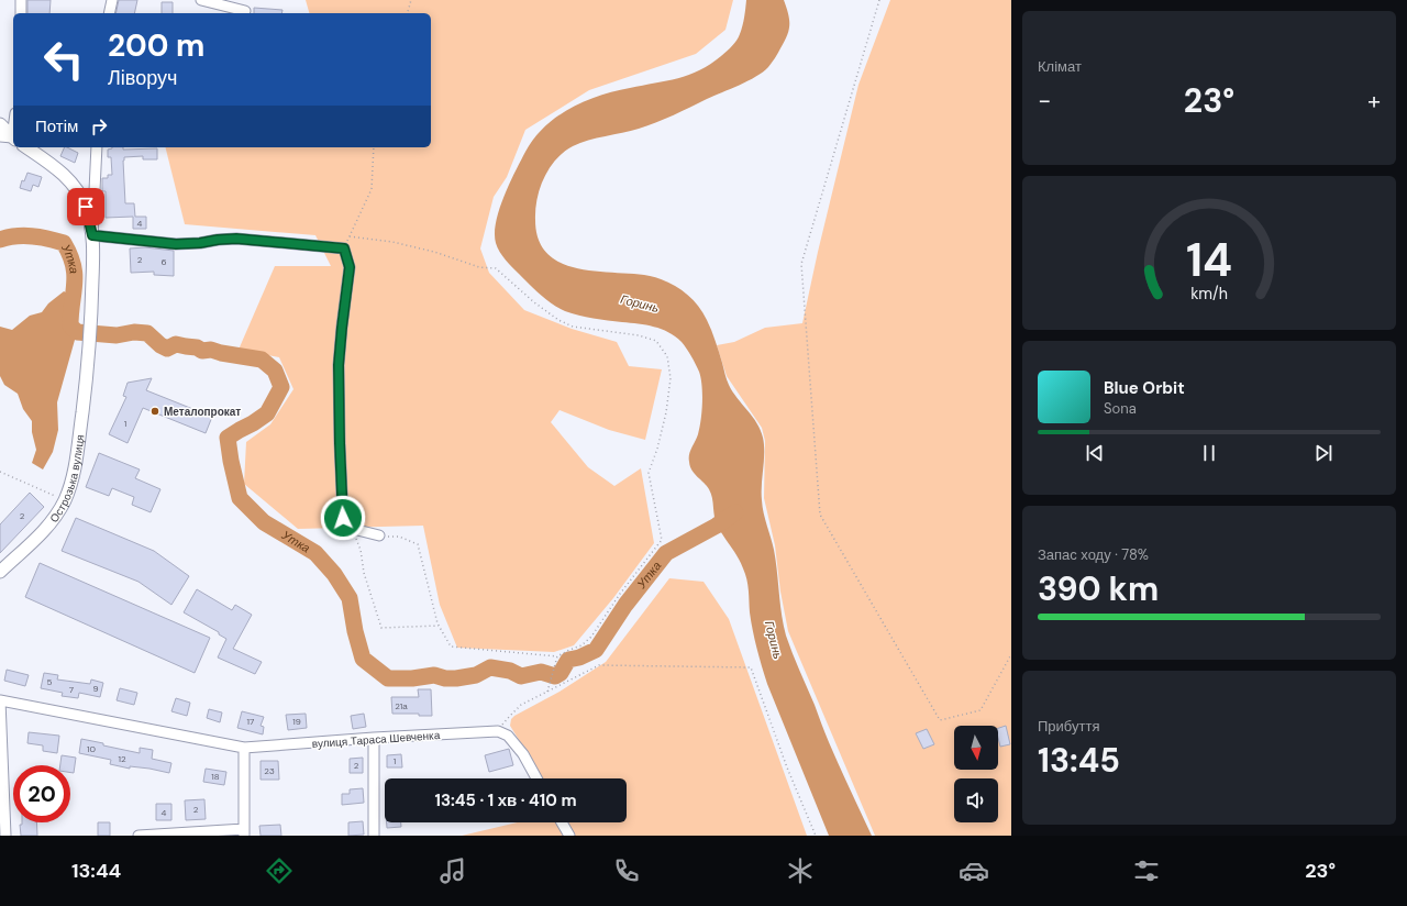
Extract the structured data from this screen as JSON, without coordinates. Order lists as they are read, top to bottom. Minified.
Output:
{"streets":{"main road":["Острозька вулиця"],"street":["вулиця Тараса Шевченка"]},"water":["Утка","Горинь"],"places":["Металопрокат"],"house_numbers":["4","2","6","1","2","5","9","7","21а","17","19","10","12","1","2","23","18","2","4"],"north":"bottom","page":{"tile":["Клімат",["Запас ходу · 78%","390 km"],["Прибуття","13:45"]],"turn":["200 m","Ліворуч"],"heat":["−","23°","+"],"then":"Потім","song":["Blue Orbit","Sona"],"limit":"20","trip":"13:45 · 1 хв · 410 m","tabs":["13:44","23°"],"gauge":["14","km/h"]}}
